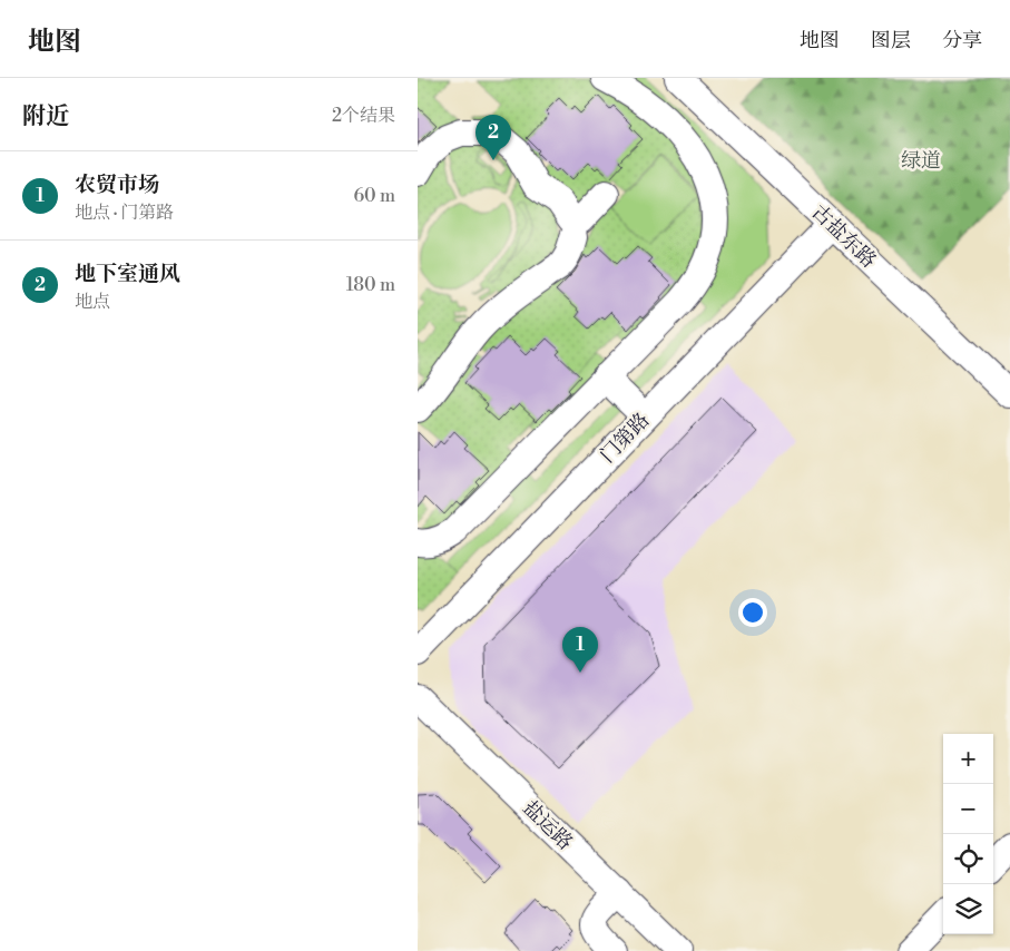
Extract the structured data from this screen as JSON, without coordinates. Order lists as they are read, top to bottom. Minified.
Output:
{"streets":{"street":["古盐东路","门第路","盐运路"]},"crossings":[["古盐东路","门第路"]],"parks":["绿道"],"page":{"header":"地图","nav":["地图","图层","分享"],"heading":["附近","2个结果"],"pins":["2","1"],"list":[{"mark":"1","name":"农贸市场","note":"地点 · 门第路","value":"60 m"},{"mark":"2","name":"地下室通风","note":"地点","value":"180 m"}],"map_buttons":["+","−"]}}
